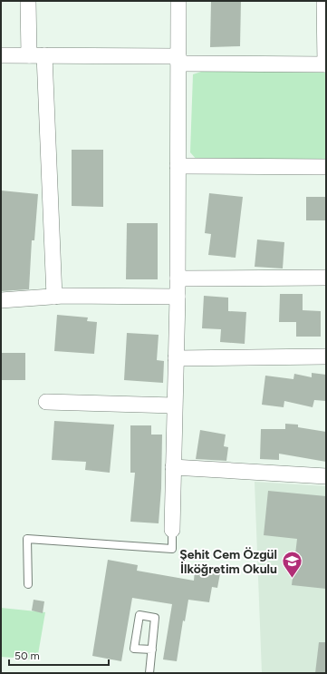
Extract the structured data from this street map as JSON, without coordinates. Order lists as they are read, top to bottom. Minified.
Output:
{"places":{"school or university":["Şehit Cem Özgül İlköğretim Okulu"]},"scale_bar":"50 m"}
